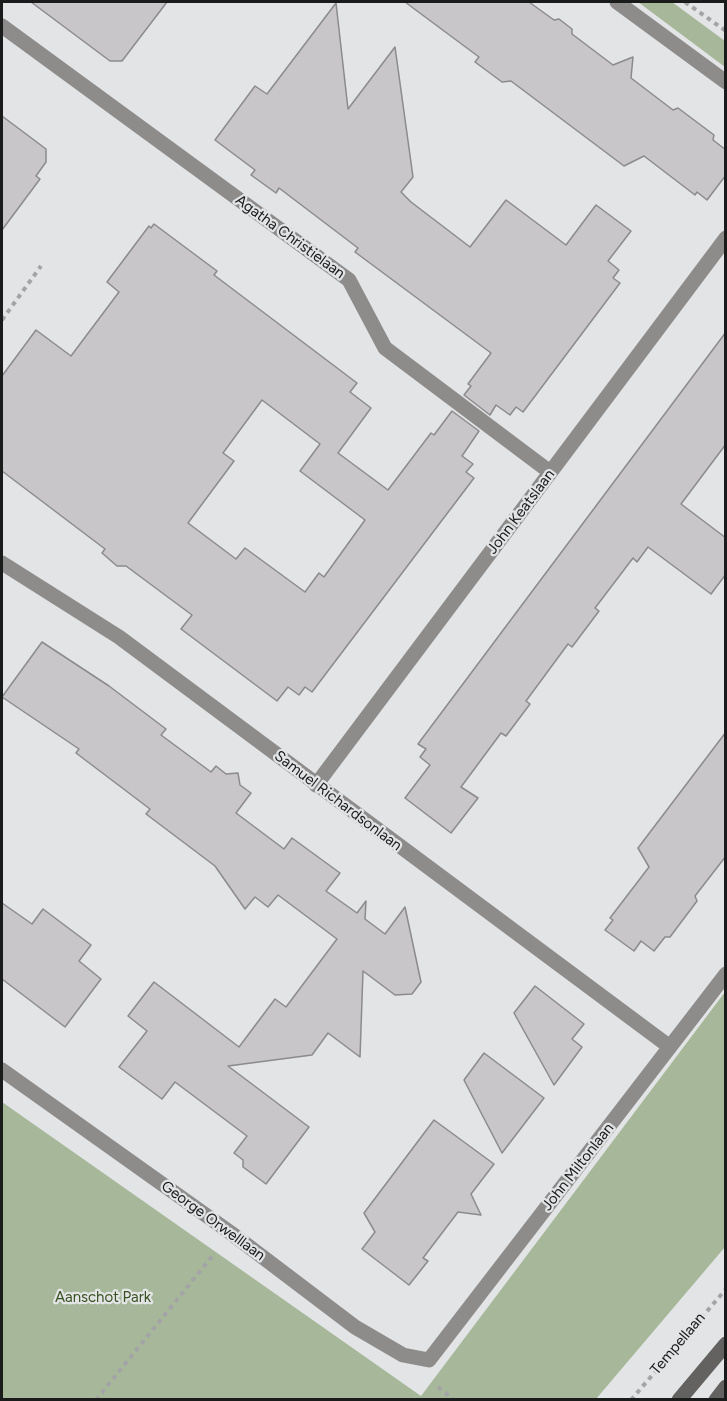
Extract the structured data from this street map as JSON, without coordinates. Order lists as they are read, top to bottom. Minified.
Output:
{"streets":{"street":["Agatha Christielaan","John Keatslaan","Samuel Richardsonlaan","John Miltonlaan","George Orwelllaan"],"path":["Tempellaan"]},"crossings":[["Agatha Christielaan","John Keatslaan"],["John Keatslaan","Samuel Richardsonlaan"],["Samuel Richardsonlaan","John Miltonlaan"],["John Miltonlaan","George Orwelllaan"]],"parks":["Aanschot Park"]}
